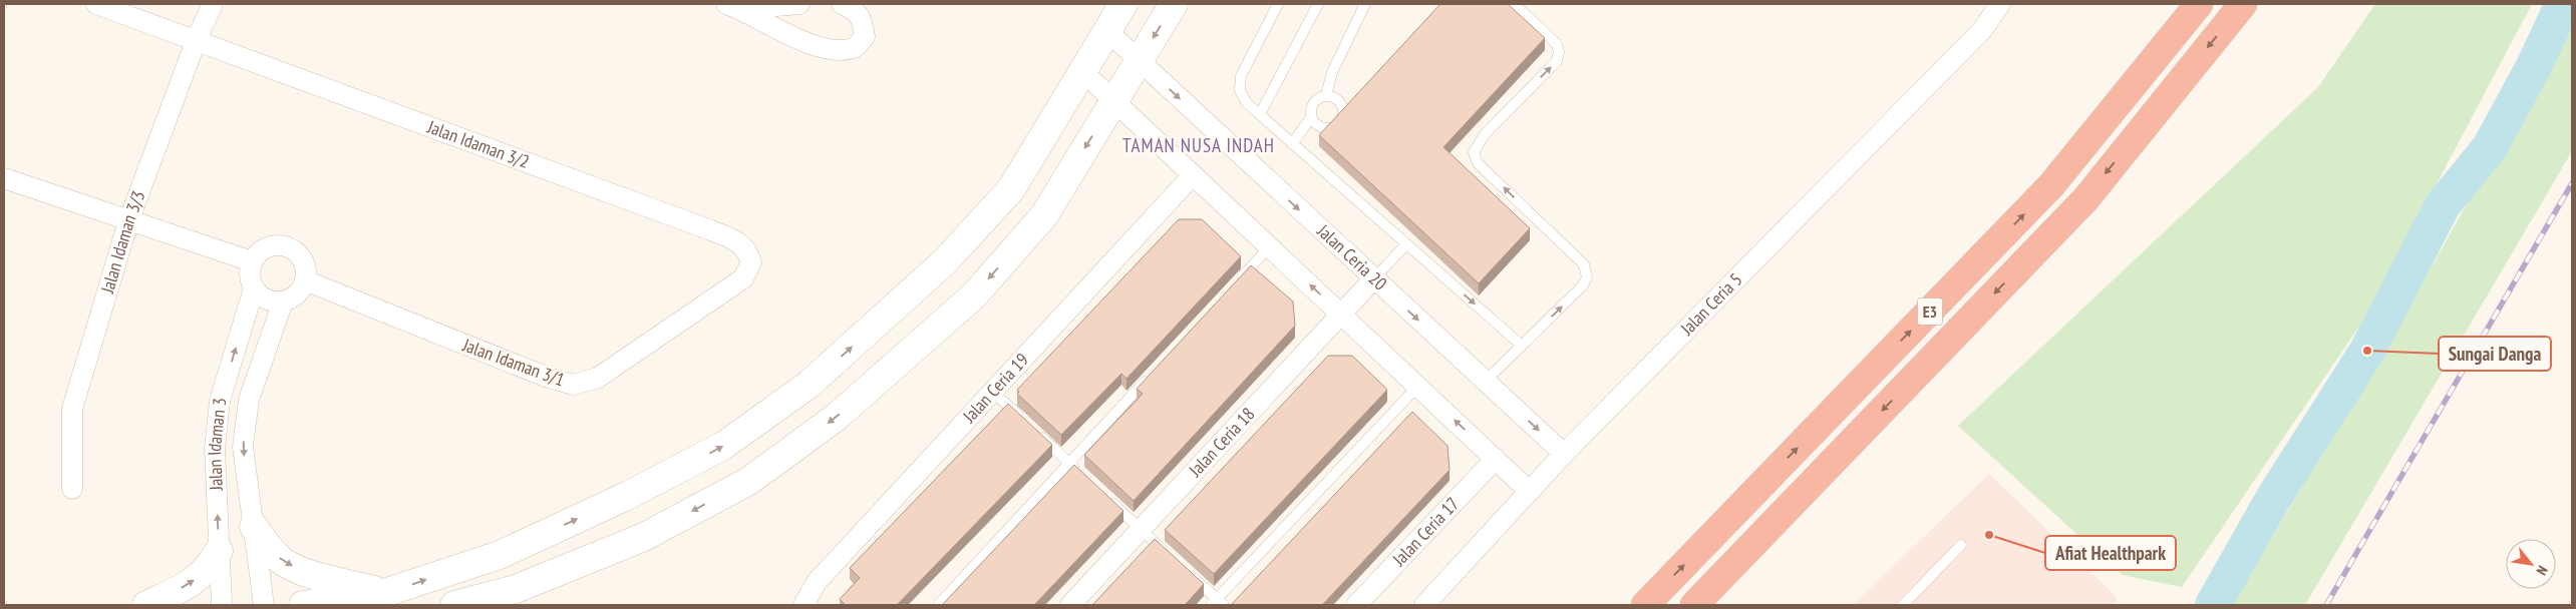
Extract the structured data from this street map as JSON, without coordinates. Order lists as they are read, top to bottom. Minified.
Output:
{"streets":{"highway":["E3"],"street":["Jalan Idaman 3/2","Jalan Idaman 3/3","Jalan Ceria 20","Jalan Ceria 5","Jalan Idaman 3/1","Jalan Ceria 19","Jalan Ceria 18","Jalan Idaman 3","Jalan Ceria 17"]},"crossings":[["Jalan Idaman 3/2","Jalan Idaman 3/3"],["Jalan Idaman 3/2","Jalan Idaman 3/1"],["Jalan Ceria 20","Jalan Ceria 5"],["Jalan Ceria 20","Jalan Ceria 18"],["Jalan Idaman 3/1","Jalan Idaman 3"]],"districts":["TAMAN NUSA INDAH"],"places":["Sungai Danga","Afiat Healthpark"],"north":"bottom right"}
